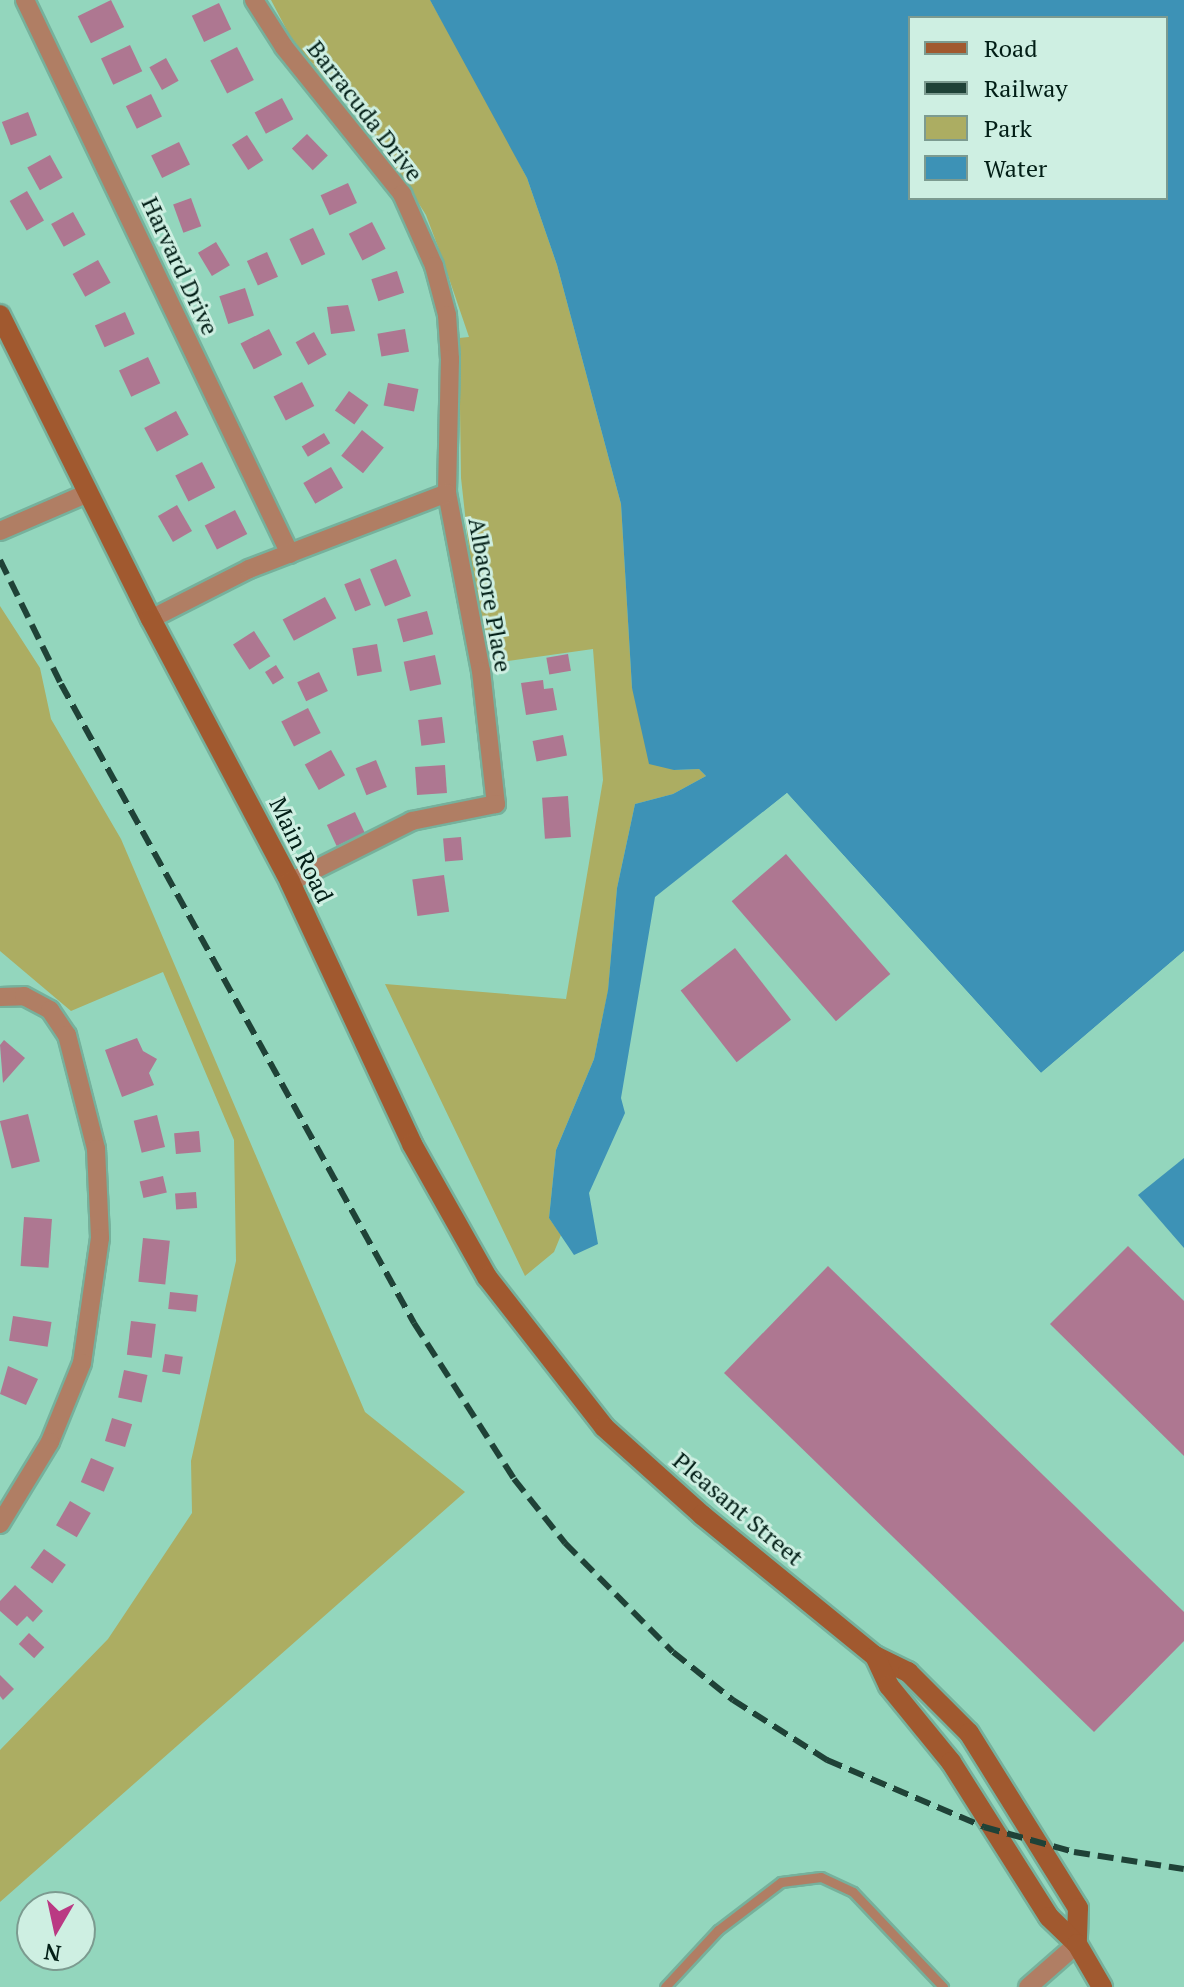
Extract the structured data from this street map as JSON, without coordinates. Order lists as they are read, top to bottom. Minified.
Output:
{"streets":{"main road":["Main Road","Pleasant Street"],"street":["Barracuda Drive","Harvard Drive","Albacore Place"]},"crossings":[["Barracuda Drive","Albacore Place"],["Harvard Drive","Albacore Place"],["Albacore Place","Main Road"],["Main Road","Pleasant Street"]],"legend":["Road","Railway","Park","Water"],"north":"bottom"}
